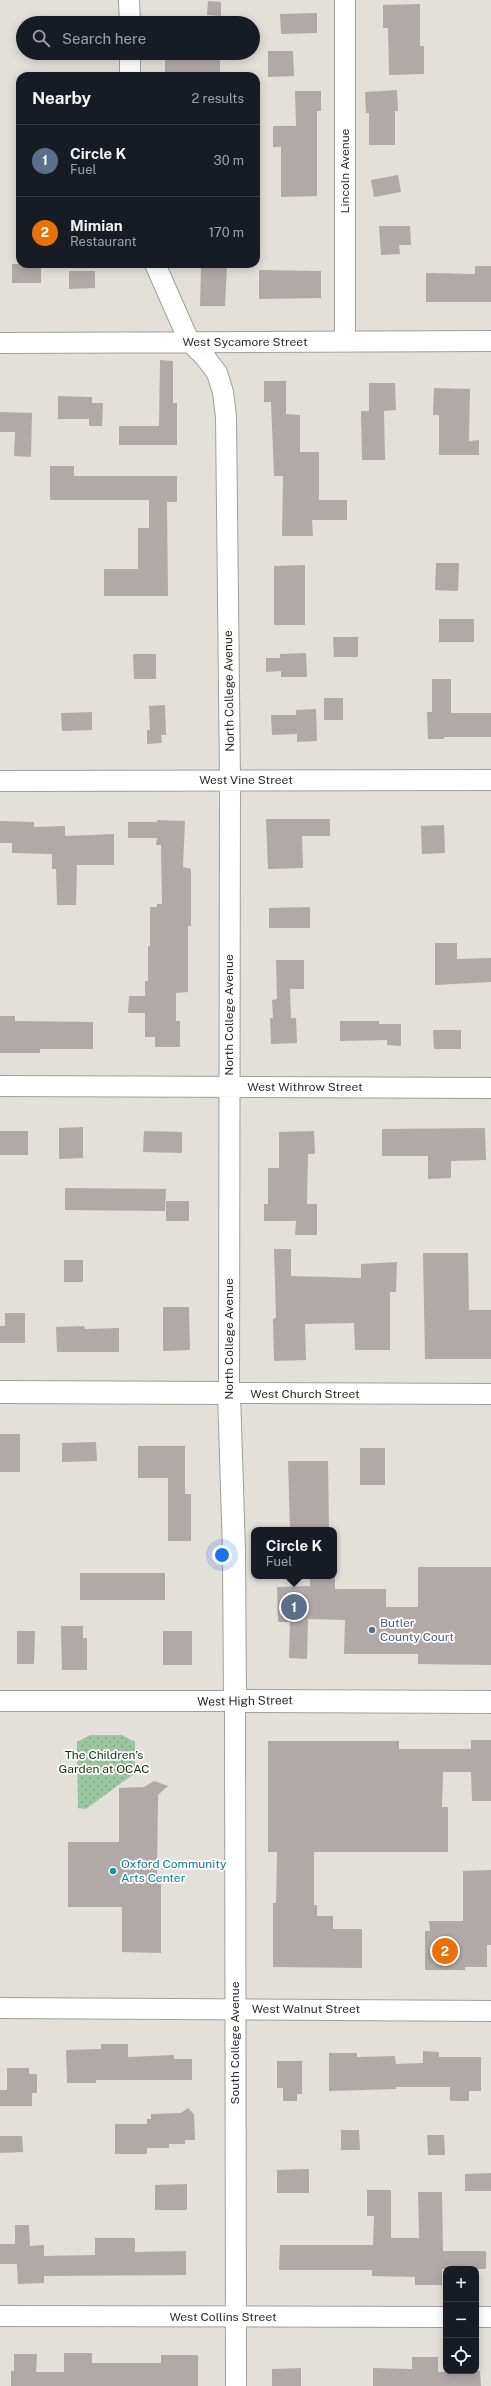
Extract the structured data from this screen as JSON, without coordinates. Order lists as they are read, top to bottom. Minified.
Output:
{"streets":{"highway":["North College Avenue","West Church Street","West High Street"],"street":["Lincoln Avenue","West Sycamore Street","West Vine Street","West Withrow Street","West Walnut Street","South College Avenue","West Collins Street"]},"crossings":[["Lincoln Avenue","West Sycamore Street"],["West Sycamore Street","North College Avenue"],["North College Avenue","West Vine Street"],["North College Avenue","West Withrow Street"],["North College Avenue","West Church Street"],["North College Avenue","West High Street"],["North College Avenue","South College Avenue"],["West High Street","South College Avenue"],["West Walnut Street","South College Avenue"],["South College Avenue","West Collins Street"]],"parks":["The Children’s Garden at OCAC"],"places":["Butler County Court","Oxford Community Arts Center"],"page":{"search":"Search here","heading":["Nearby","2 results"],"list":[{"mark":"1","name":"Circle K","note":"Fuel","value":"30 m"},{"mark":"2","name":"Mimian","note":"Restaurant","value":"170 m"}],"popup":["Circle K","Fuel"],"pins":["1","2"],"map_buttons":["+","−"]}}
